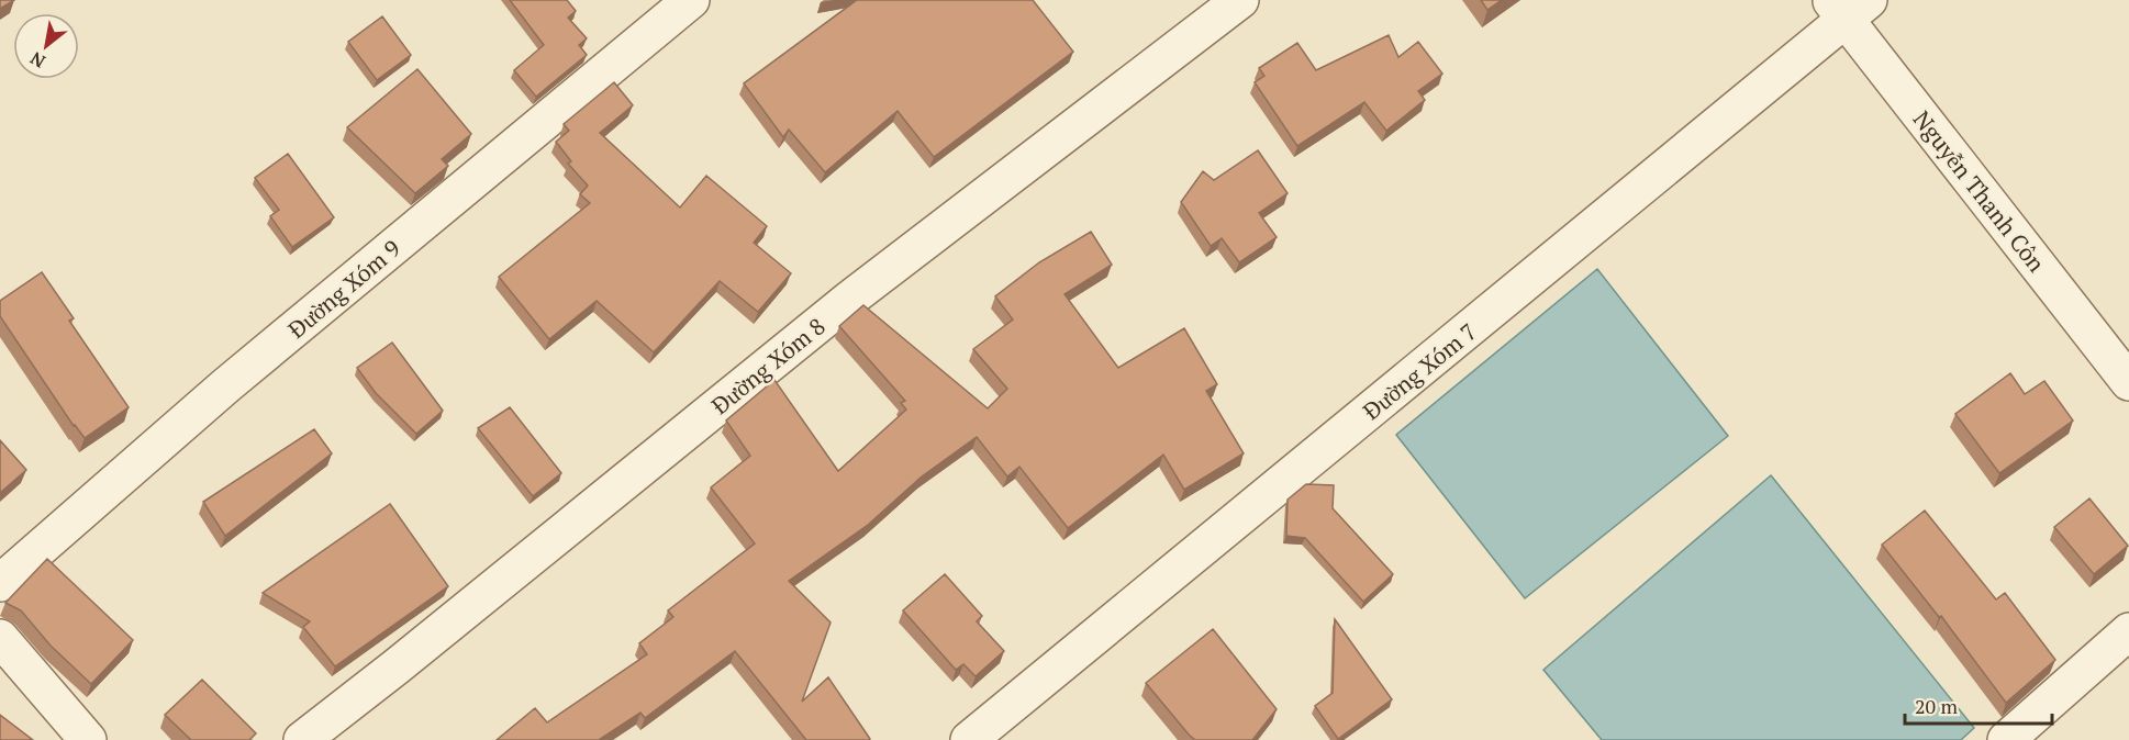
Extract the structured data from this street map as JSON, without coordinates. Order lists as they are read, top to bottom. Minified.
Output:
{"streets":{"street":["Nguyễn Thanh Côn","Đường Xóm 9","Đường Xóm 8","Đường Xóm 7"]},"crossings":[["Nguyễn Thanh Côn","Đường Xóm 7"]],"scale_bar":"20 m","north":"bottom left"}
